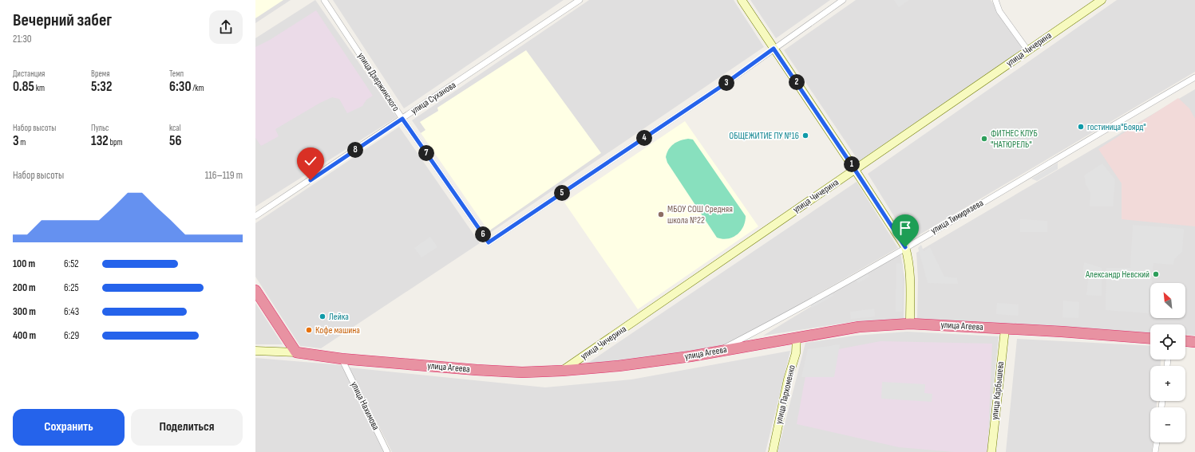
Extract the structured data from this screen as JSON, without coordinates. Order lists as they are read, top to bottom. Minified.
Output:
{"streets":{"highway":["улица Агеева"],"main road":["улица Чичерина","улица Карбышева","улица Пархоменко"],"street":["улица Дзержинского","улица Суханова","улица Тимирязева","улица Нахимова"]},"crossings":[["улица Чичерина","улица Агеева"],["улица Дзержинского","улица Суханова"],["улица Тимирязева","улица Агеева"],["улица Агеева","улица Карбышева"],["улица Агеева","улица Пархоменко"],["улица Агеева","улица Нахимова"]],"places":["гостиница\"Боярд\"","ОБЩЕЖИТИЕ ПУ №16","ФИТНЕС КЛУБ \"НАТЮРЕЛЬ\"","МБОУ СОШ Средняя школа №22","Александр Невский","Лейка","Кофе машина"],"north":"top left","page":{"heading":["Вечерний забег","21:30"],"stats":[["Дистанция","0.85 km"],["Время","5:32"],["Темп","6:30 /km"],["Набор высоты","3 m"],["Пульс","132 bpm"],["kcal","56"]],"pins":["2","3","4","8","7","1","5","6"],"chart":["Набор высоты","116–119 m"],"list":[{"name":"100 m","note":"6:52"},{"name":"200 m","note":"6:25"},{"name":"300 m","note":"6:43"},{"name":"400 m","note":"6:29"}],"map_buttons":["+","−"],"buttons":["Сохранить","Поделиться"]}}
